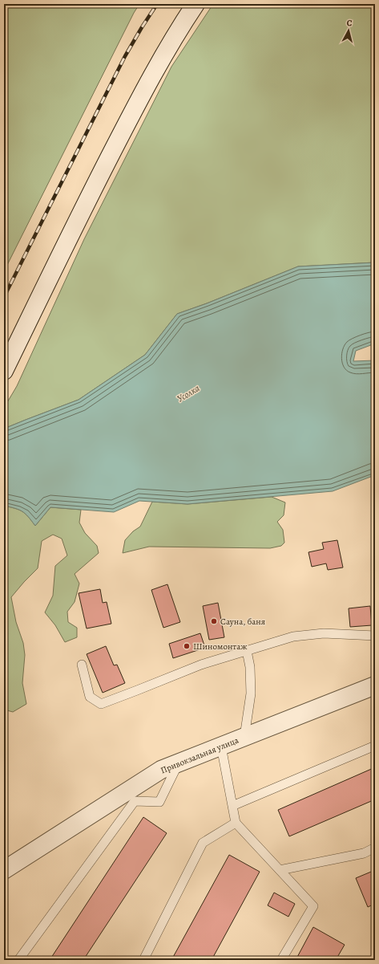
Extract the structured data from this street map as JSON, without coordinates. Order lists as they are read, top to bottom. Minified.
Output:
{"streets":{"street":["Привокзальная улица"]},"water":["Усолка"],"places":["Сауна, баня","Шиномонтаж"],"north":"top"}
